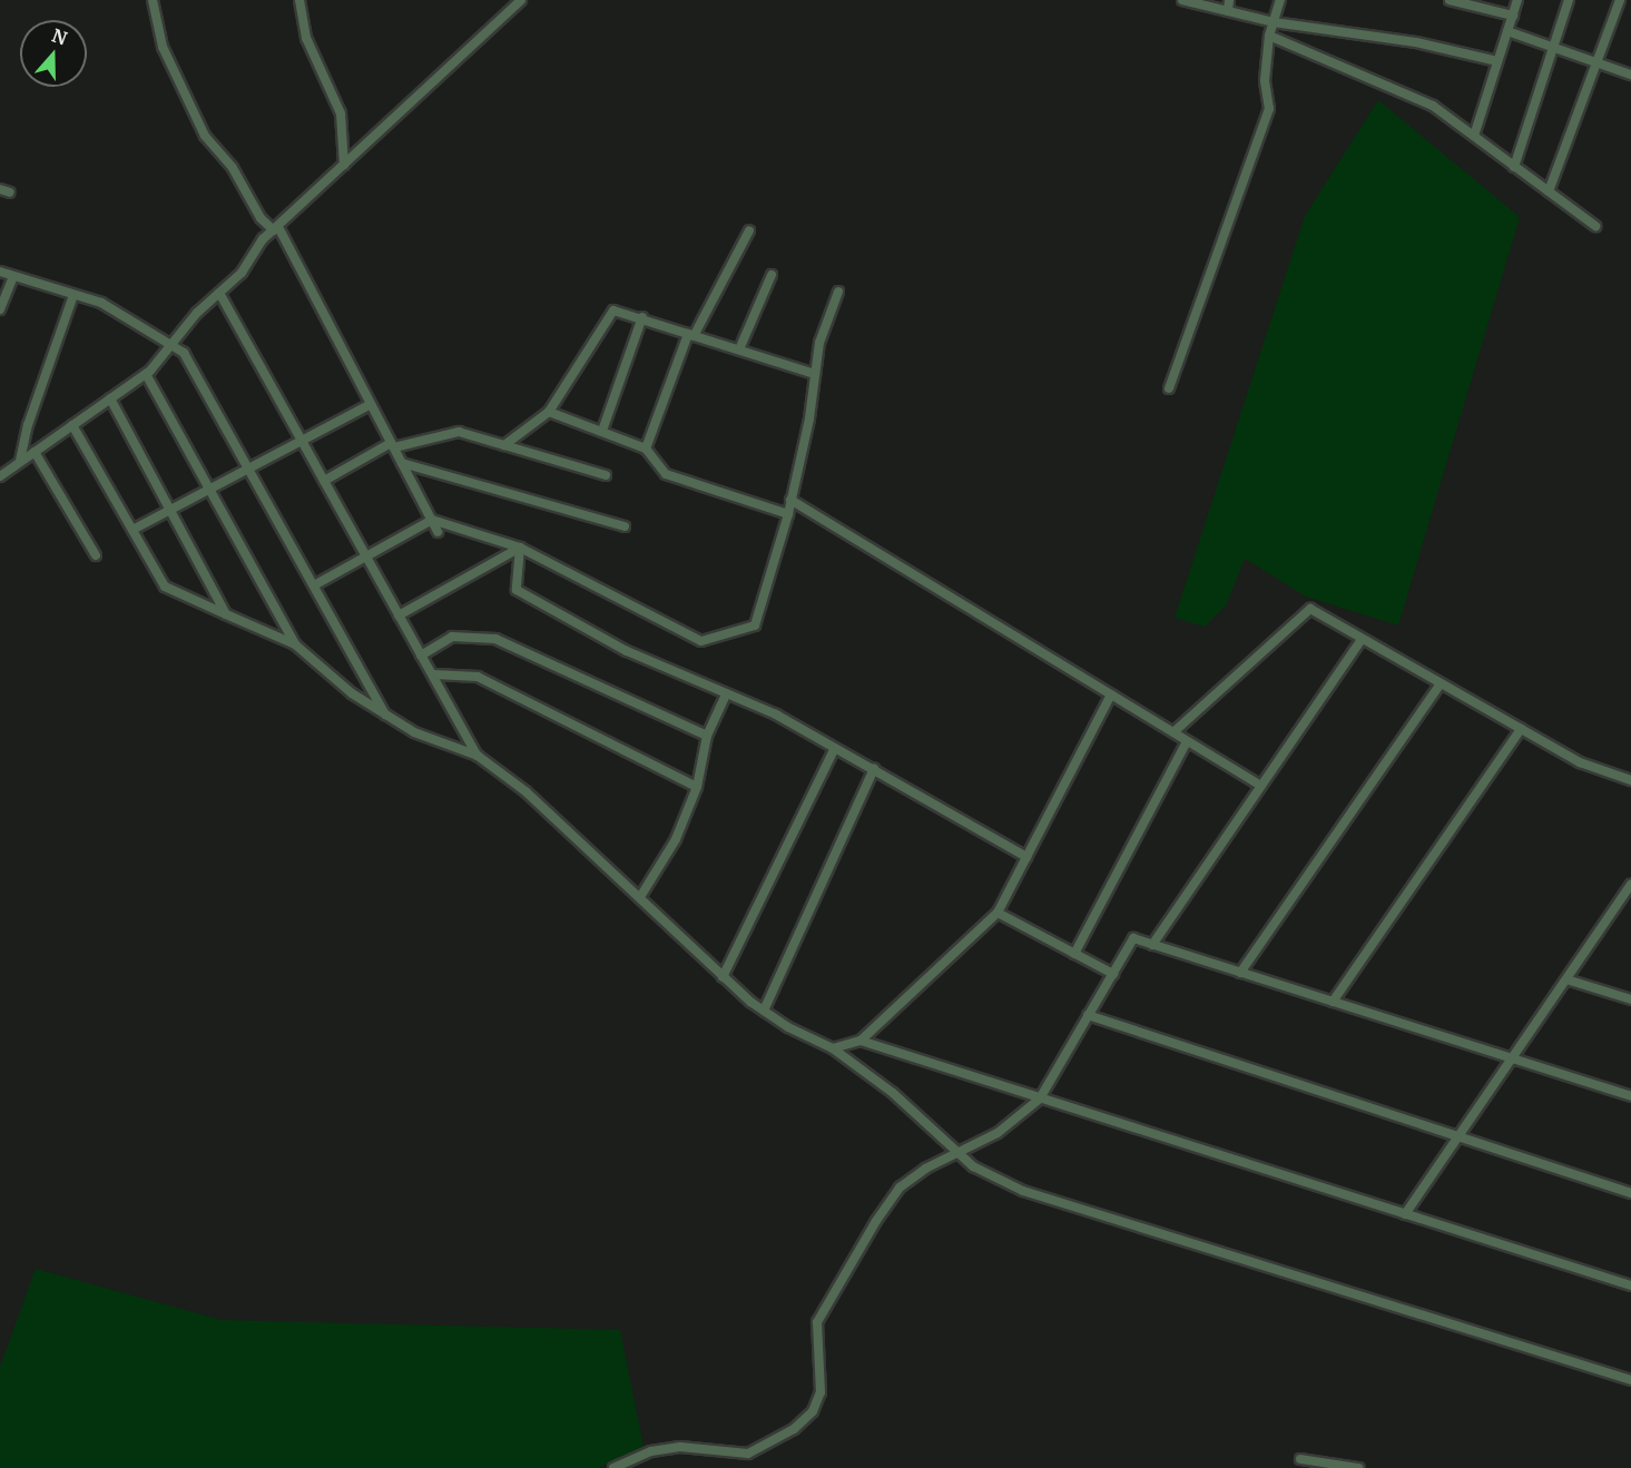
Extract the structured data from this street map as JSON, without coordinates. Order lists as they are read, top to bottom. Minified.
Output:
{"north":"top"}
